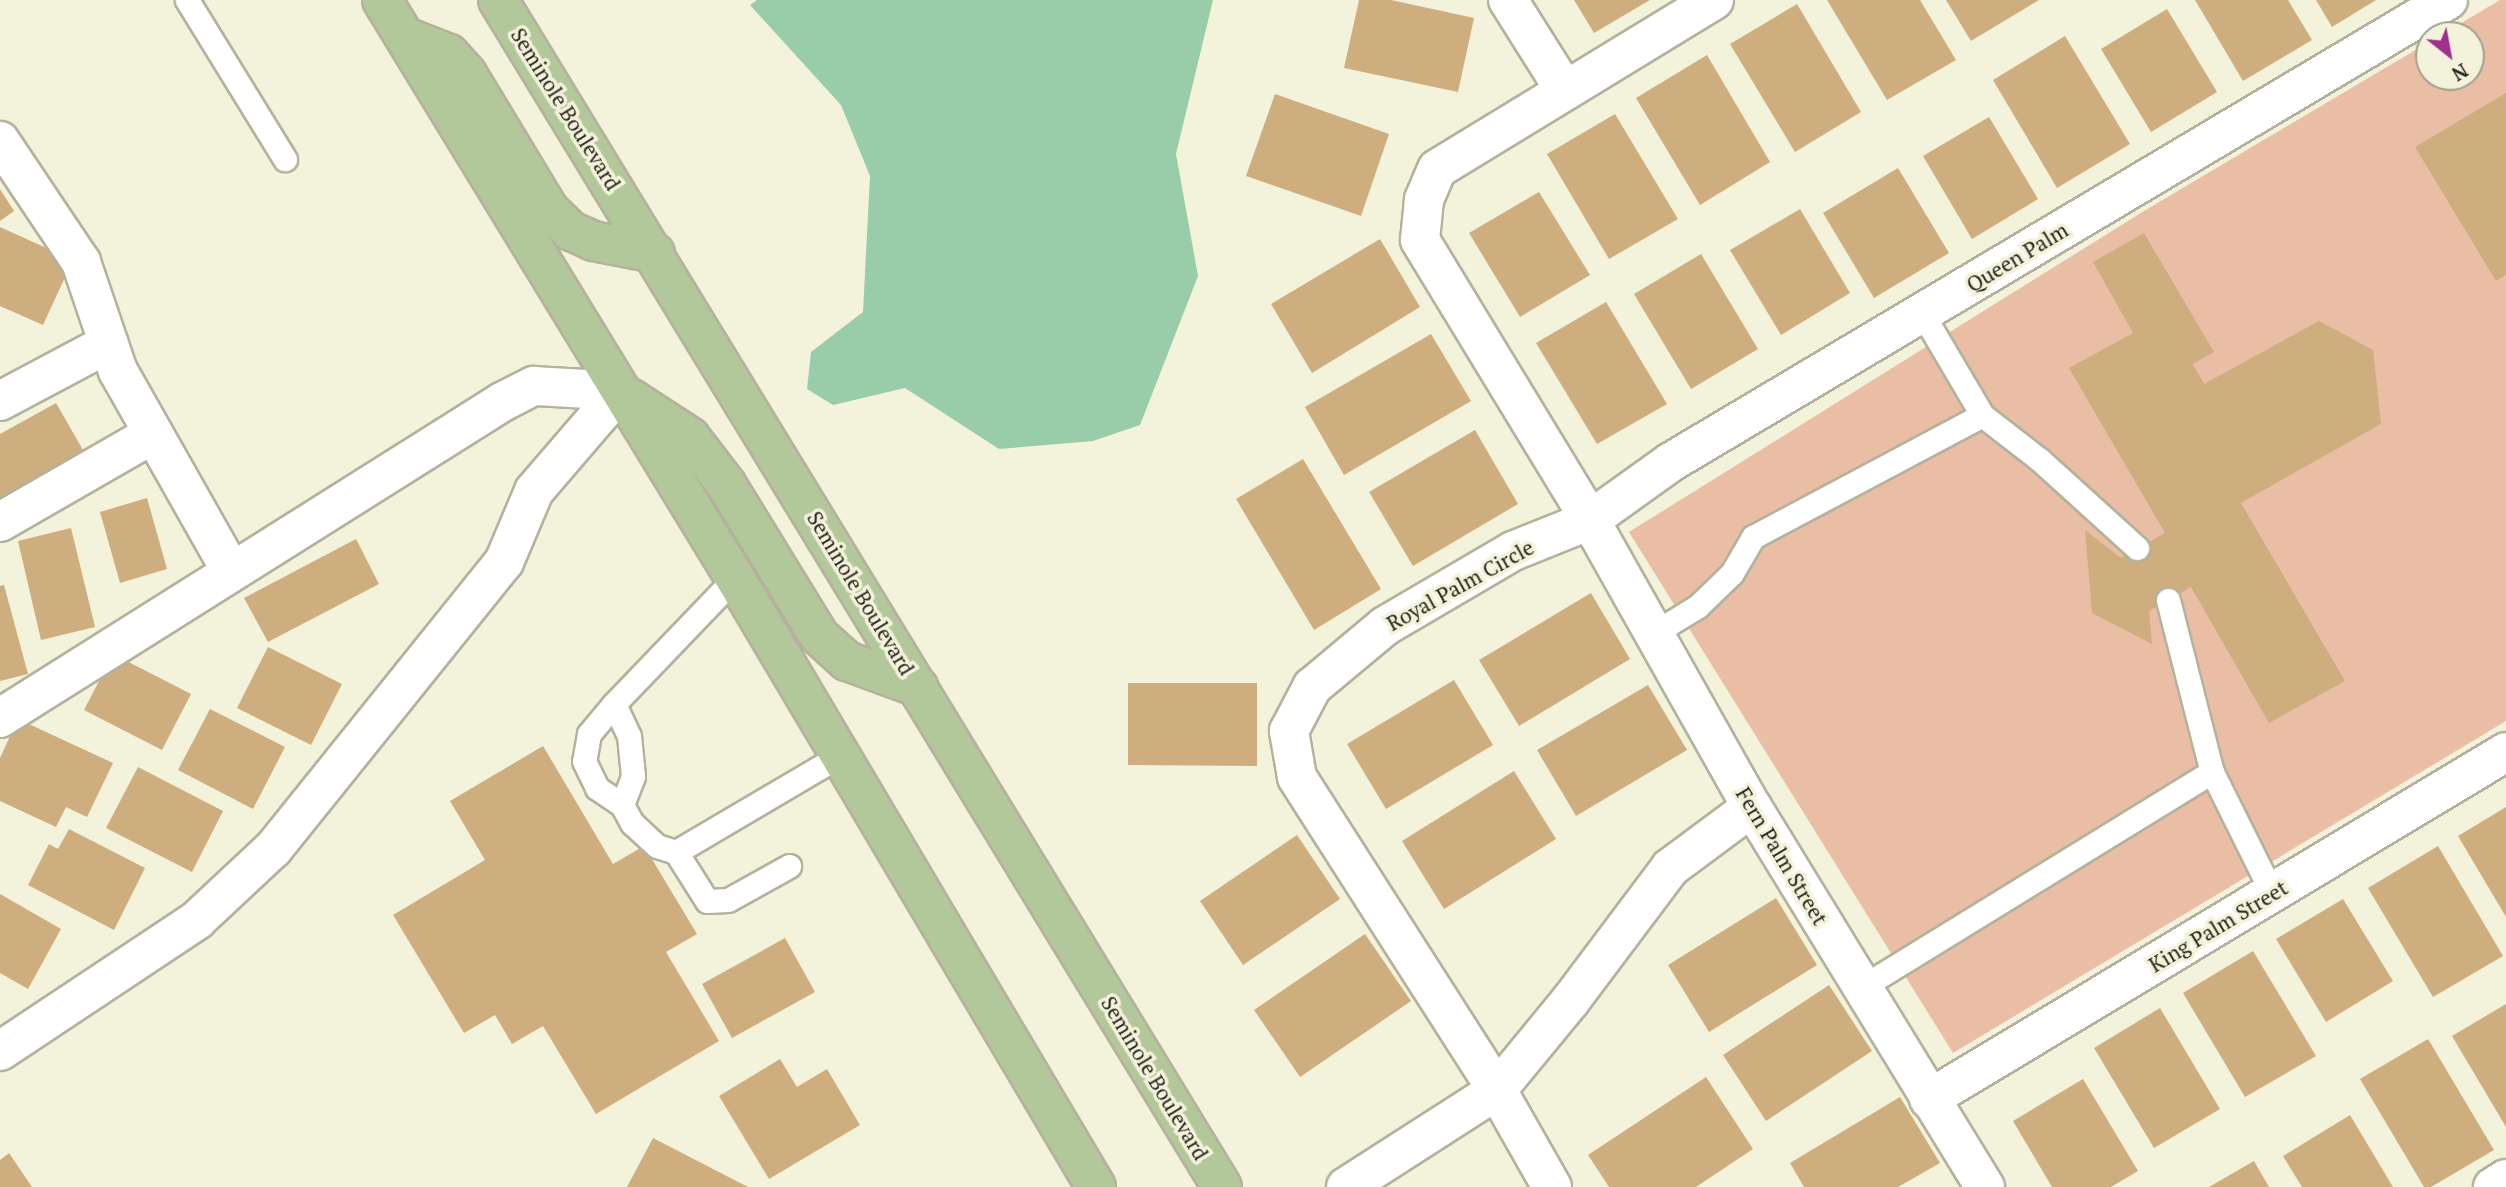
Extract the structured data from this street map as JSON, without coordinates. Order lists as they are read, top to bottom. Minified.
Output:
{"streets":{"main road":["Seminole Boulevard"],"street":["Queen Palm","Royal Palm Circle","Fern Palm Street","King Palm Street"]},"crossings":[["Queen Palm","Royal Palm Circle"],["Queen Palm","Fern Palm Street"],["Royal Palm Circle","Fern Palm Street"],["Fern Palm Street","King Palm Street"]],"north":"bottom right"}
